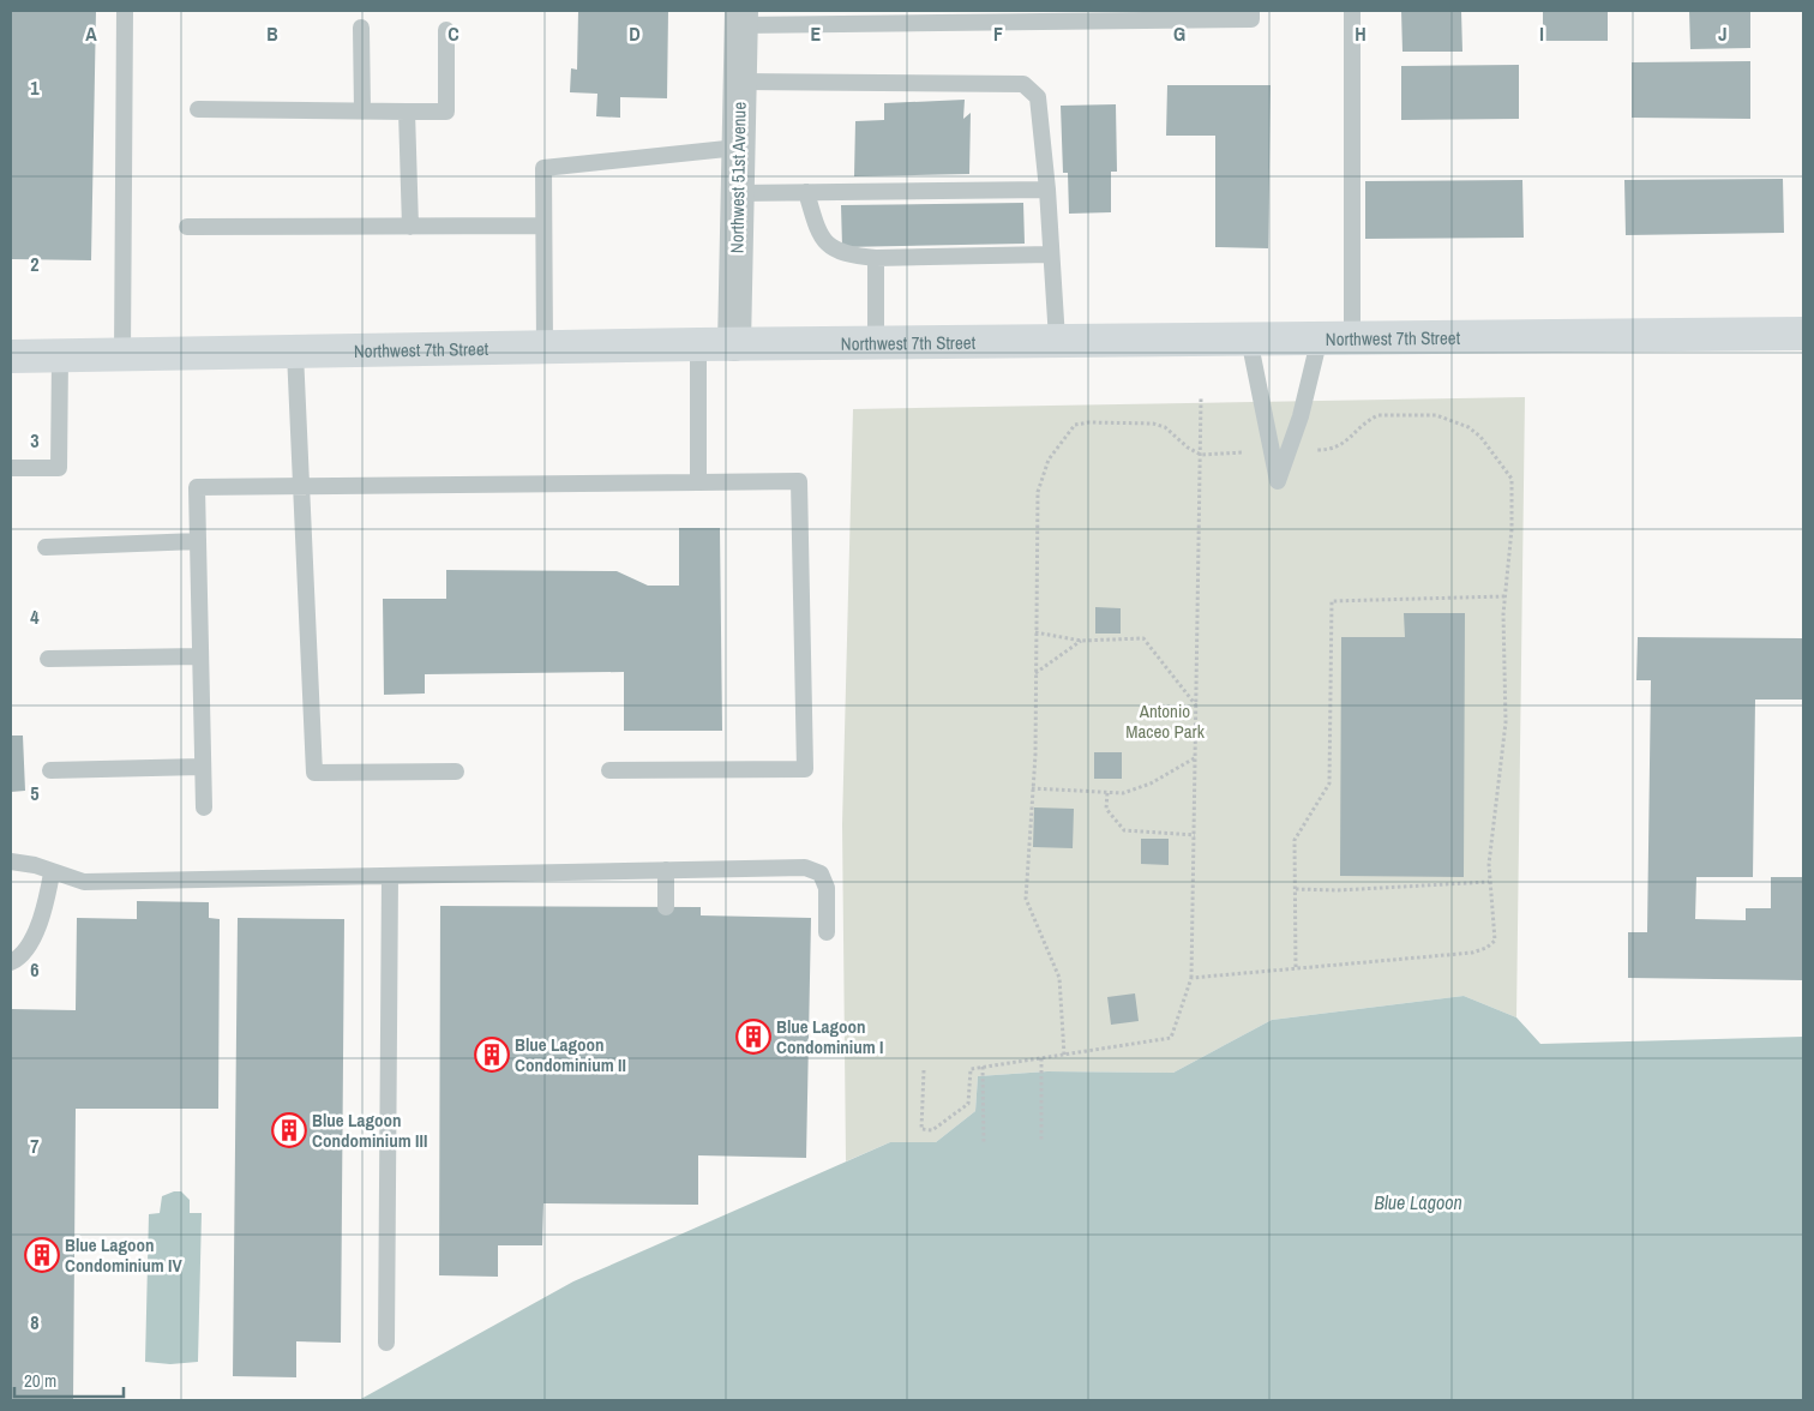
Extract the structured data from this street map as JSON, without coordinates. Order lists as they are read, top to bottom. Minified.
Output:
{"streets":{"main road":["Northwest 7th Street"],"street":["Northwest 51st Avenue"]},"crossings":[["Northwest 51st Avenue","Northwest 7th Street"]],"water":["Blue Lagoon"],"parks":["Antonio Maceo Park"],"places":{"building":["Blue Lagoon Condominium I","Blue Lagoon Condominium II","Blue Lagoon Condominium III","Blue Lagoon Condominium IV"]},"scale_bar":"20 m","grid":{"columns":["A","B","C","D","E","F","G","H","I","J"],"rows":["1","2","3","4","5","6","7","8"]}}
